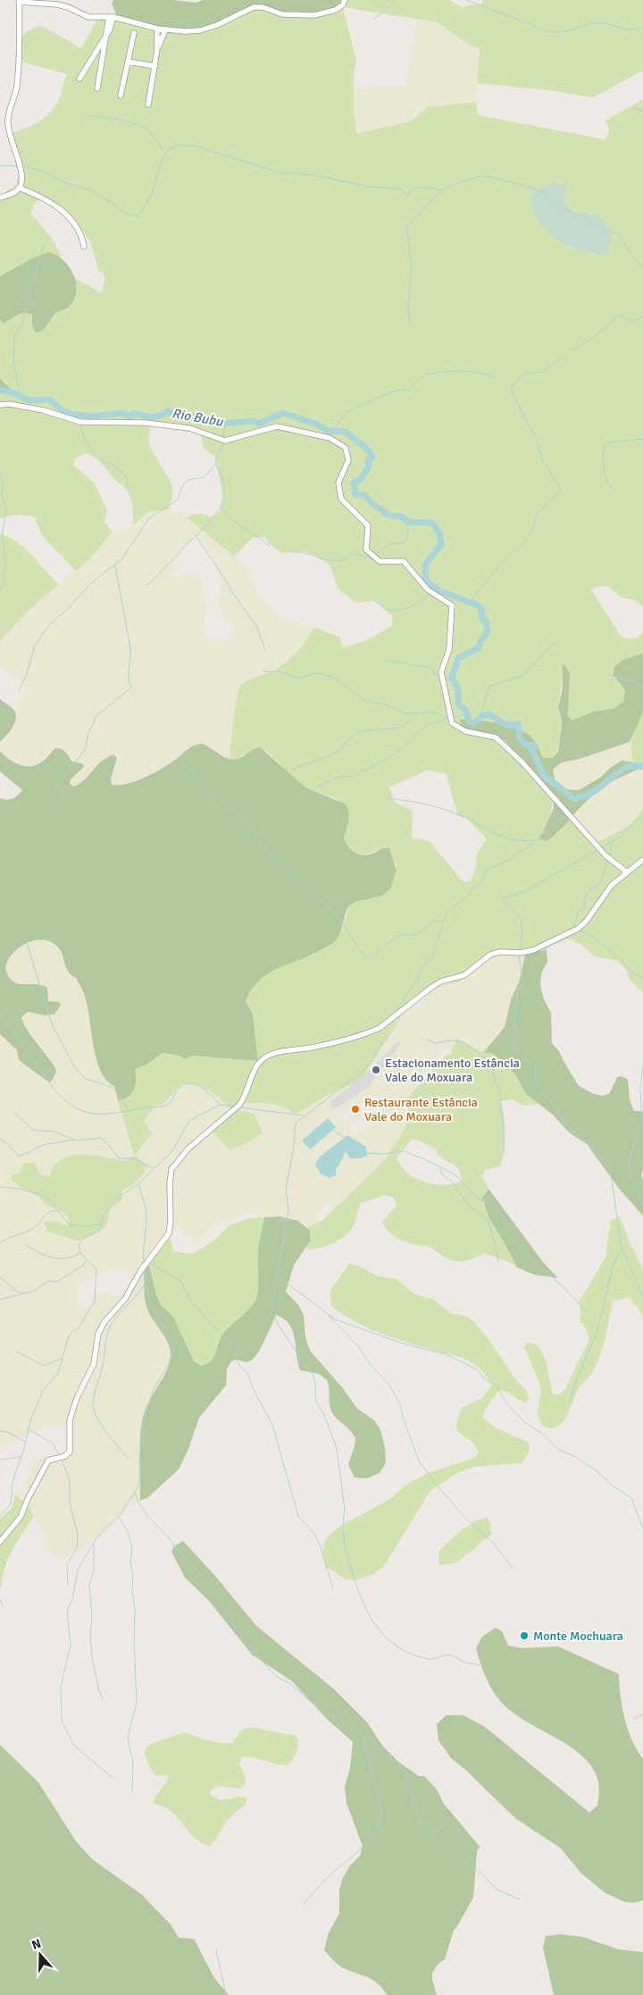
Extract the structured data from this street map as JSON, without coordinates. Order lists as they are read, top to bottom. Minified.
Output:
{"water":["Rio Bubu"],"places":["Estacionamento Estância Vale do Moxuara","Restaurante Estância Vale do Moxuara","Monte Mochuara"],"north":"top"}
